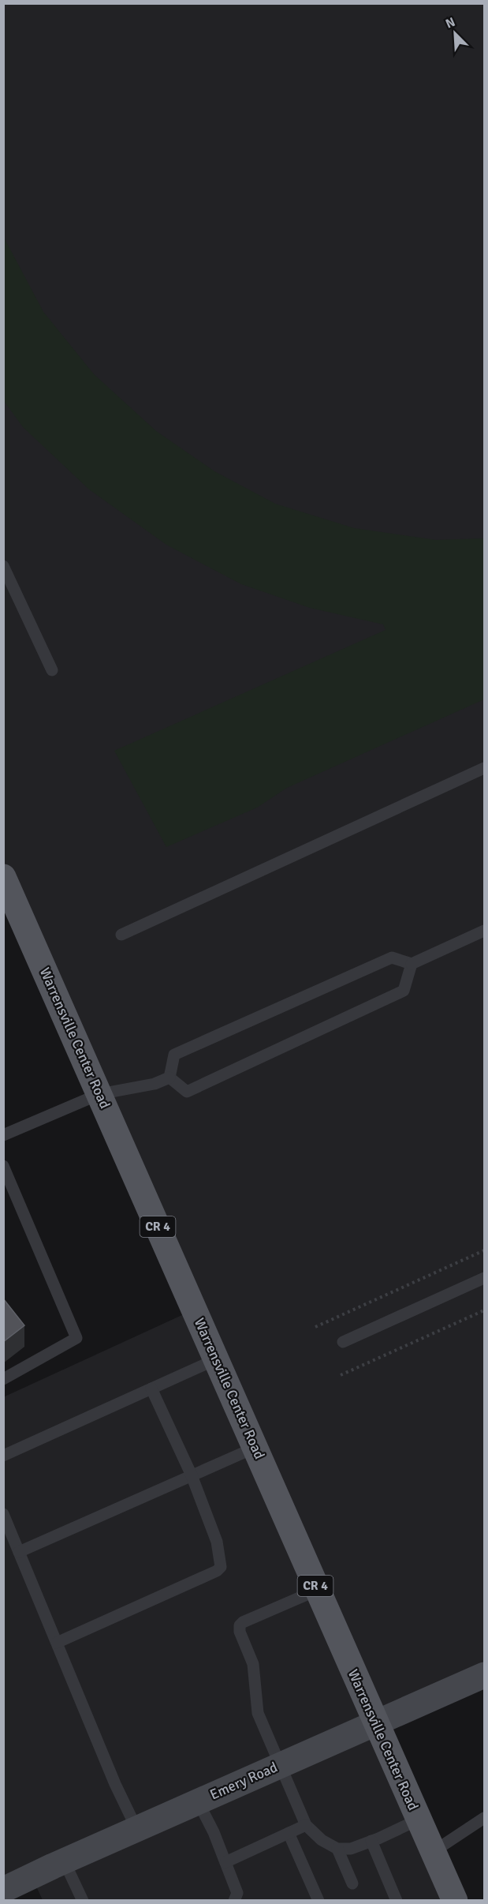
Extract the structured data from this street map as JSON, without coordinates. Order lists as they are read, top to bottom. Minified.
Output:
{"streets":{"main road":["Warrensville Center Road","CR 4"],"street":["Emery Road"]},"crossings":[["Warrensville Center Road","Emery Road"]],"north":"top left"}
